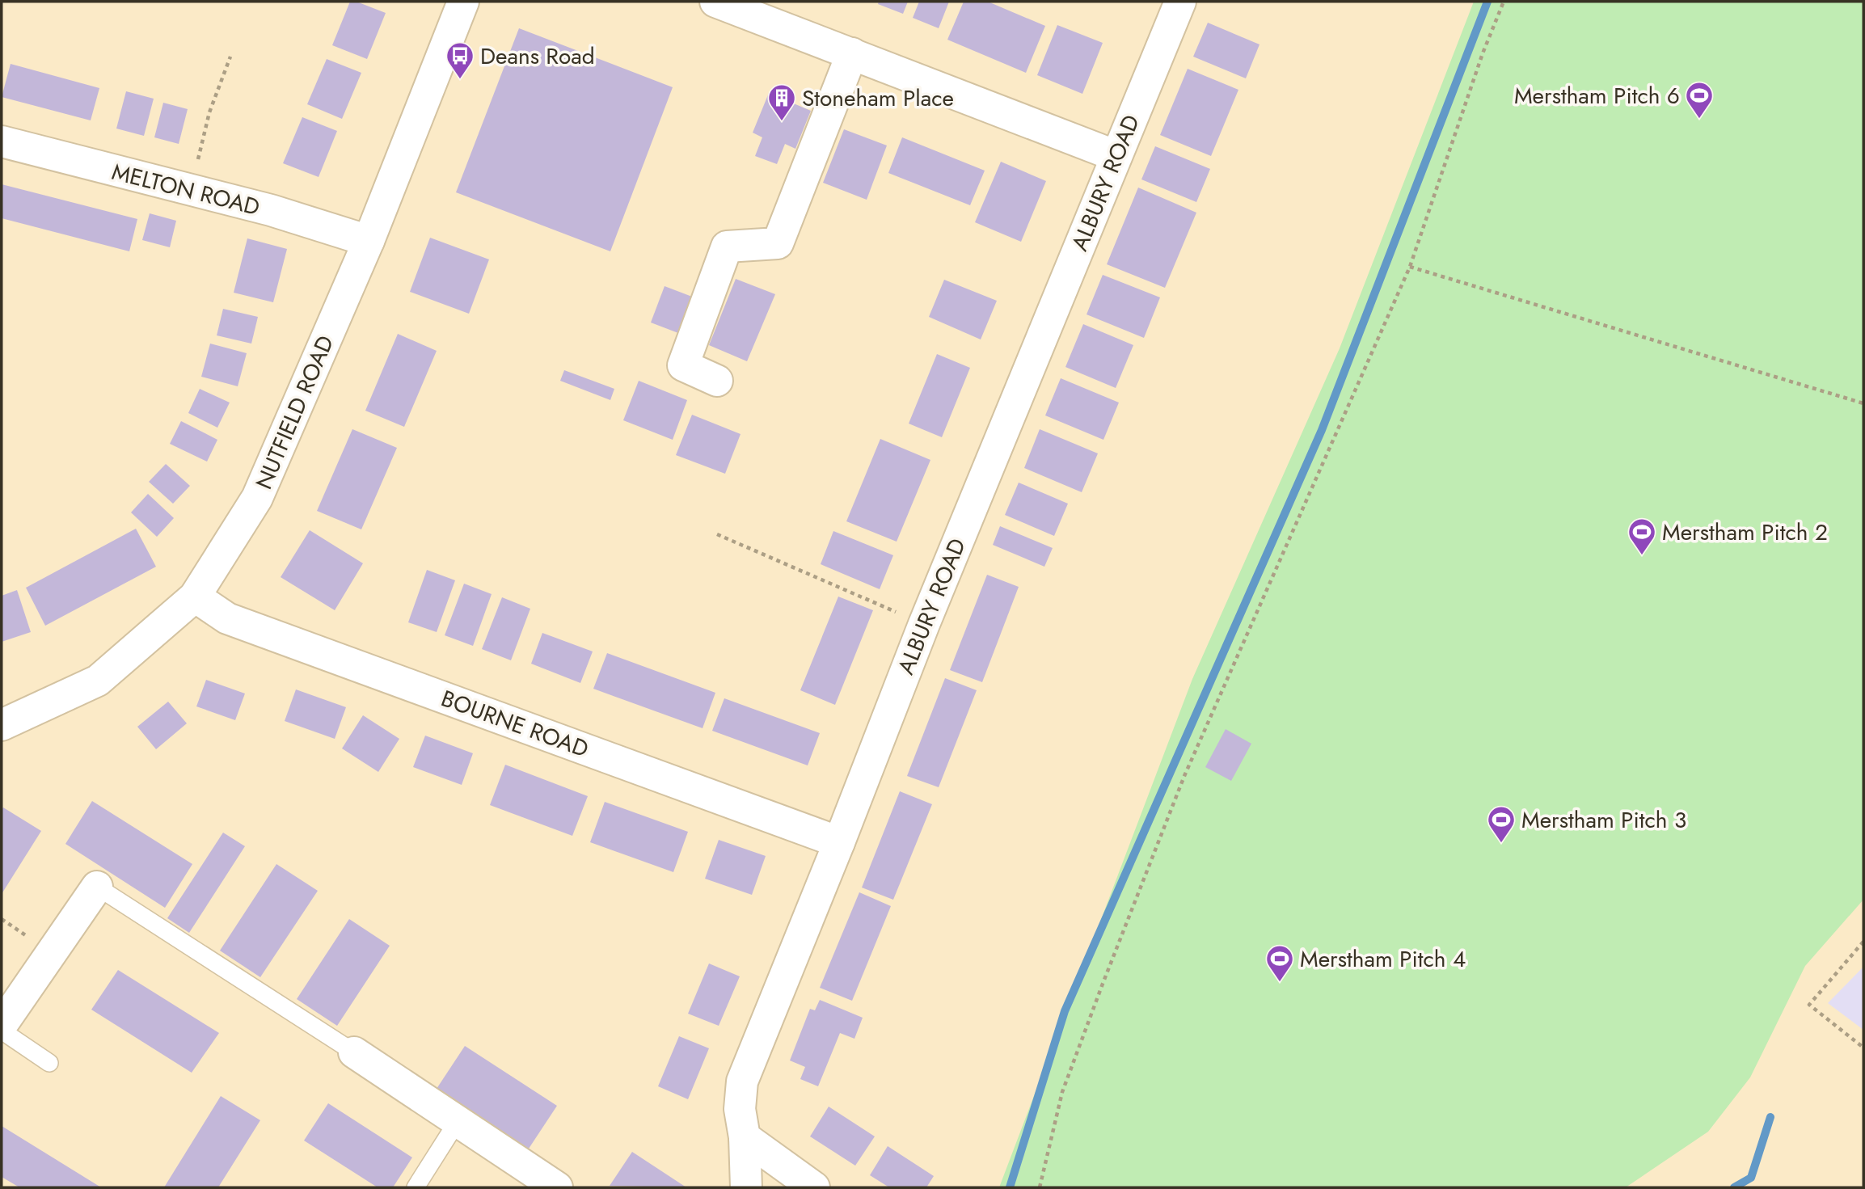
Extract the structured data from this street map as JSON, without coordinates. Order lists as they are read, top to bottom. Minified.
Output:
{"streets":{"street":["ALBURY ROAD","MELTON ROAD","NUTFIELD ROAD","BOURNE ROAD"]},"crossings":[["ALBURY ROAD","BOURNE ROAD"],["MELTON ROAD","NUTFIELD ROAD"],["NUTFIELD ROAD","BOURNE ROAD"]],"places":{"bus stop":["Deans Road"],"sports":["Merstham Pitch 6","Merstham Pitch 2","Merstham Pitch 3","Merstham Pitch 4"],"building":["Stoneham Place"]}}
